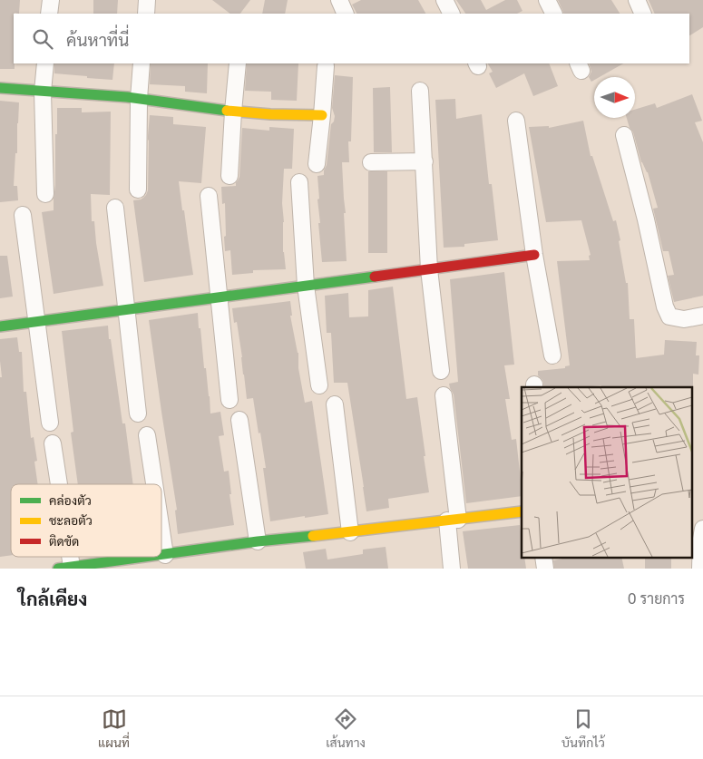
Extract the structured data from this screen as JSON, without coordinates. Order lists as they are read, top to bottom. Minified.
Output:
{"legend":["คล่องตัว","ชะลอตัว","ติดขัด"],"north":"right","page":{"search":"ค้นหาที่นี่","heading":["ใกล้เคียง","0 รายการ"],"nav":["แผนที่","เส้นทาง","บันทึกไว้"]}}
